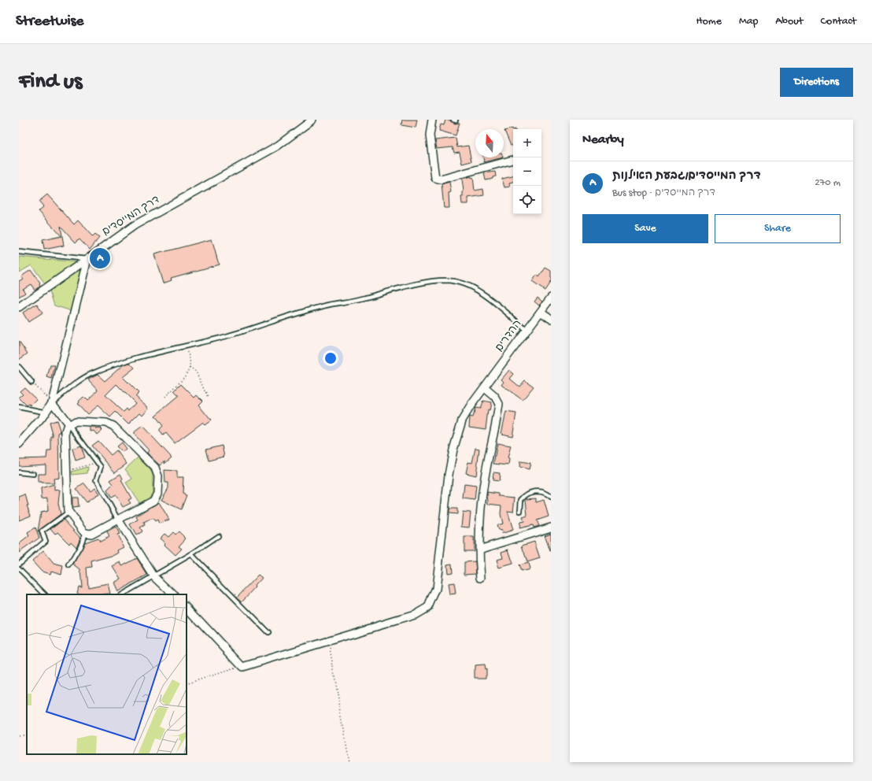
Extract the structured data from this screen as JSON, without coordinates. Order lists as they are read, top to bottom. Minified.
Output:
{"streets":{"street":["דרך המייסדים","ההדרים"]},"north":"top","page":{"header":"Streetwise","nav":["Home","Map","About","Contact"],"buttons":["Directions",["Save","Share"]],"title":"Find us","heading":"Nearby","map_buttons":["+","−"],"list":[{"mark":"A","name":"דרך המייסדים/גבעת האילנות","note":"Bus stop · דרך המייסדים","value":"270 m"}],"pins":"A"}}
